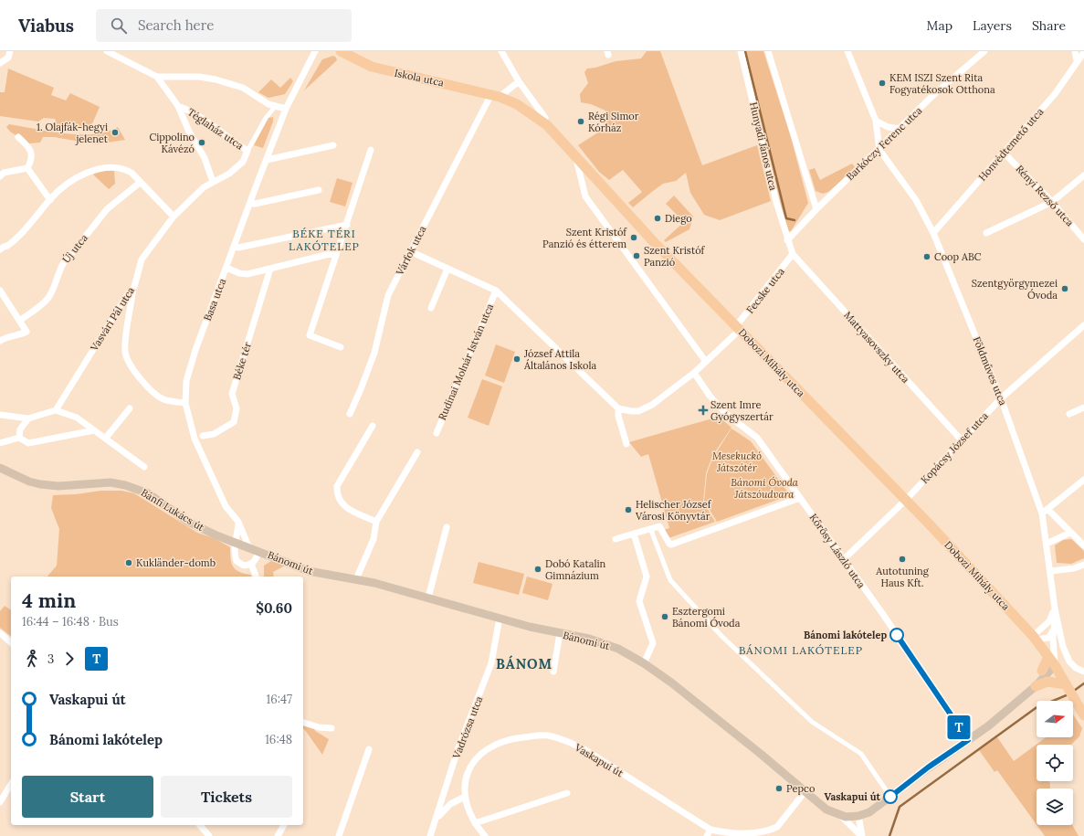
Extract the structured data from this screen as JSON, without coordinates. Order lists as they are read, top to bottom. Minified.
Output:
{"streets":{"main road":["Iskola utca","Dobozi Mihály utca","Bánfi Lukács út","Bánomi út"],"street":["Téglaház utca","Barkóczy Ferenc utca","Honvédtemető utca","Hunyadi János utca","Rényi Rezső utca","Új utca","Várfok utca","Fecske utca","Basa utca","Vasvári Pál utca","Mattyasovszky utca","Béke tér","Rudinai Molnár István utca","Földműves utca","Kopácsy József utca","Kőrösy László utca","Vadrózsa utca","Vaskapui út"]},"crossings":[["Iskola utca","Várfok utca"],["Iskola utca","Dobozi Mihály utca"],["Téglaház utca","Vasvári Pál utca"],["Barkóczy Ferenc utca","Hunyadi János utca"],["Barkóczy Ferenc utca","Földműves utca"],["Honvédtemető utca","Rényi Rezső utca"],["Honvédtemető utca","Földműves utca"],["Hunyadi János utca","Fecske utca"],["Hunyadi János utca","Mattyasovszky utca"],["Várfok utca","Dobozi Mihály utca"],["Fecske utca","Mattyasovszky utca"],["Fecske utca","Dobozi Mihály utca"],["Fecske utca","Kőrösy László utca"],["Basa utca","Bánfi Lukács út"],["Mattyasovszky utca","Kopácsy József utca"],["Dobozi Mihály utca","Földműves utca"],["Dobozi Mihály utca","Kopácsy József utca"],["Földműves utca","Kopácsy József utca"],["Kopácsy József utca","Kőrösy László utca"],["Bánfi Lukács út","Bánomi út"],["Bánomi út","Vadrózsa utca"],["Bánomi út","Vaskapui út"]],"districts":["BÉKE TÉRI LAKÓTELEP","BÁNOMI LAKÓTELEP","BÁNOM"],"parks":["Mesekuckó Játszótér","Bánomi Óvoda Játszóudvara"],"places":{"other":["KEM ISZI Szent Rita Fogyatékosok Otthona","Régi Simor Kórház","1. Olajfák-hegyi jelenet","Cippolino Kávézó","Diego","Szent Kristóf Panzió és étterem","Szent Kristóf Panzió","Coop ABC","Szentgyörgymezei Óvoda","József Attila Általános Iskola","Helischer József Városi Könyvtár","Autotuning Haus Kft.","Kukländer-domb","Dobó Katalin Gimnázium","Esztergomi Bánomi Óvoda","Bánomi lakótelep","Pepco","Vaskapui út"],"health":["Szent Imre Gyógyszertár"]},"lines":["bus line T"],"north":"right","page":{"header":"Viabus","search":"Search here","nav":["Map","Layers","Share"],"on_map":"T","heading":["4 min","16:44 – 16:48 · Bus","$0.60"],"legs":["3","T"],"list":[{"name":"Vaskapui út","value":"16:47"},{"name":"Bánomi lakótelep","value":"16:48"}],"buttons":["Start","Tickets"]}}
